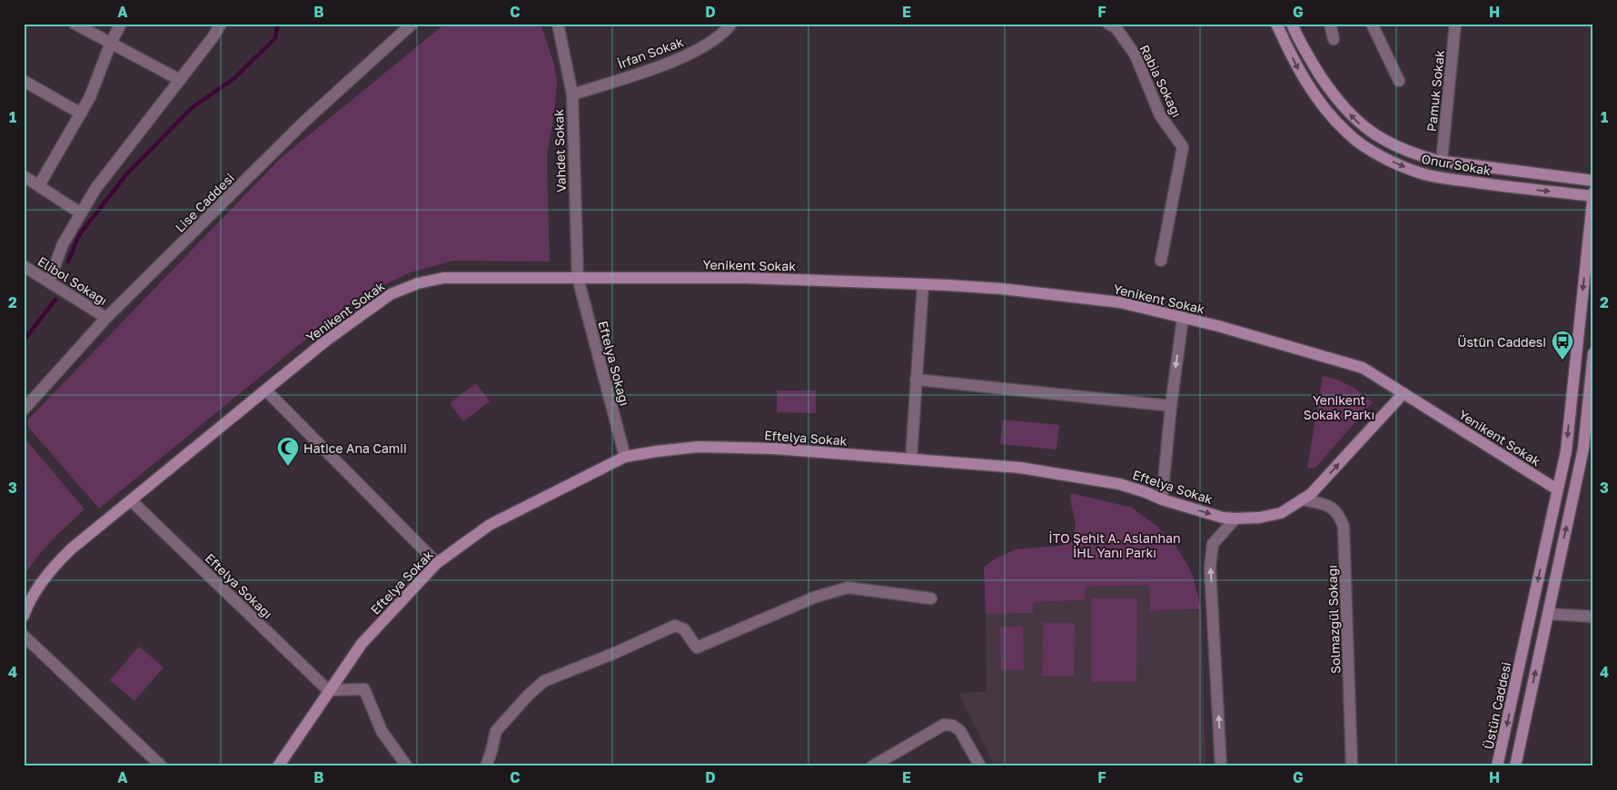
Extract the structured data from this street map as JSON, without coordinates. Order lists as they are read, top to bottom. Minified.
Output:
{"streets":{"street":["İrfan Sokak","Rabia Sokağı","Pamuk Sokak","Vahdet Sokak","Onur Sokak","Lise Caddesi","Yenikent Sokak","Elibol Sokağı","Eftelya Sokağı","Eftelya Sokak","Solmazgül Sokağı","Üstün Caddesi"]},"crossings":[["İrfan Sokak","Vahdet Sokak"],["Pamuk Sokak","Onur Sokak"],["Vahdet Sokak","Yenikent Sokak"],["Vahdet Sokak","Eftelya Sokağı"],["Onur Sokak","Üstün Caddesi"],["Lise Caddesi","Elibol Sokağı"],["Yenikent Sokak","Eftelya Sokağı"],["Yenikent Sokak","Eftelya Sokak"],["Yenikent Sokak","Üstün Caddesi"],["Eftelya Sokağı","Eftelya Sokak"],["Eftelya Sokak","Solmazgül Sokağı"]],"parks":["Yenikent Sokak Parkı","İTO Şehit A. Aslanhan İHL Yanı Parkı"],"places":{"bus stop":["Üstün Caddesi"],"mosque":["Hatice Ana Camii"]},"grid":{"columns":["A","B","C","D","E","F","G","H"],"rows":["1","2","3","4"]}}
